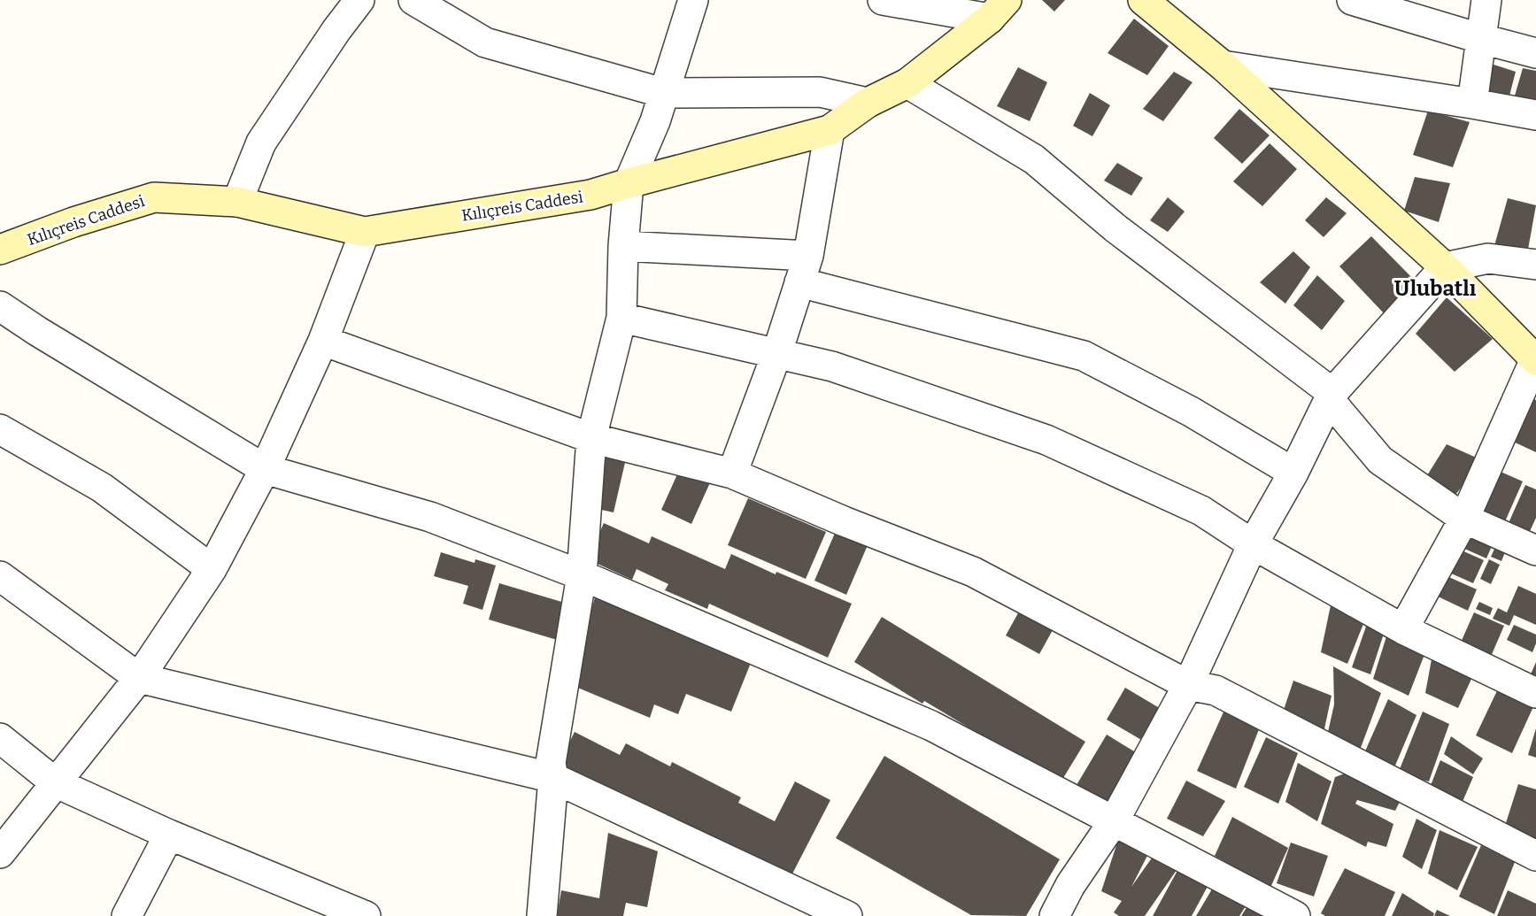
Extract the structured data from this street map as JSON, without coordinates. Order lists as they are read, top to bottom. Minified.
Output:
{"streets":{"street":["Kılıçreis Caddesi"]},"districts":["Ulubatlı"]}
